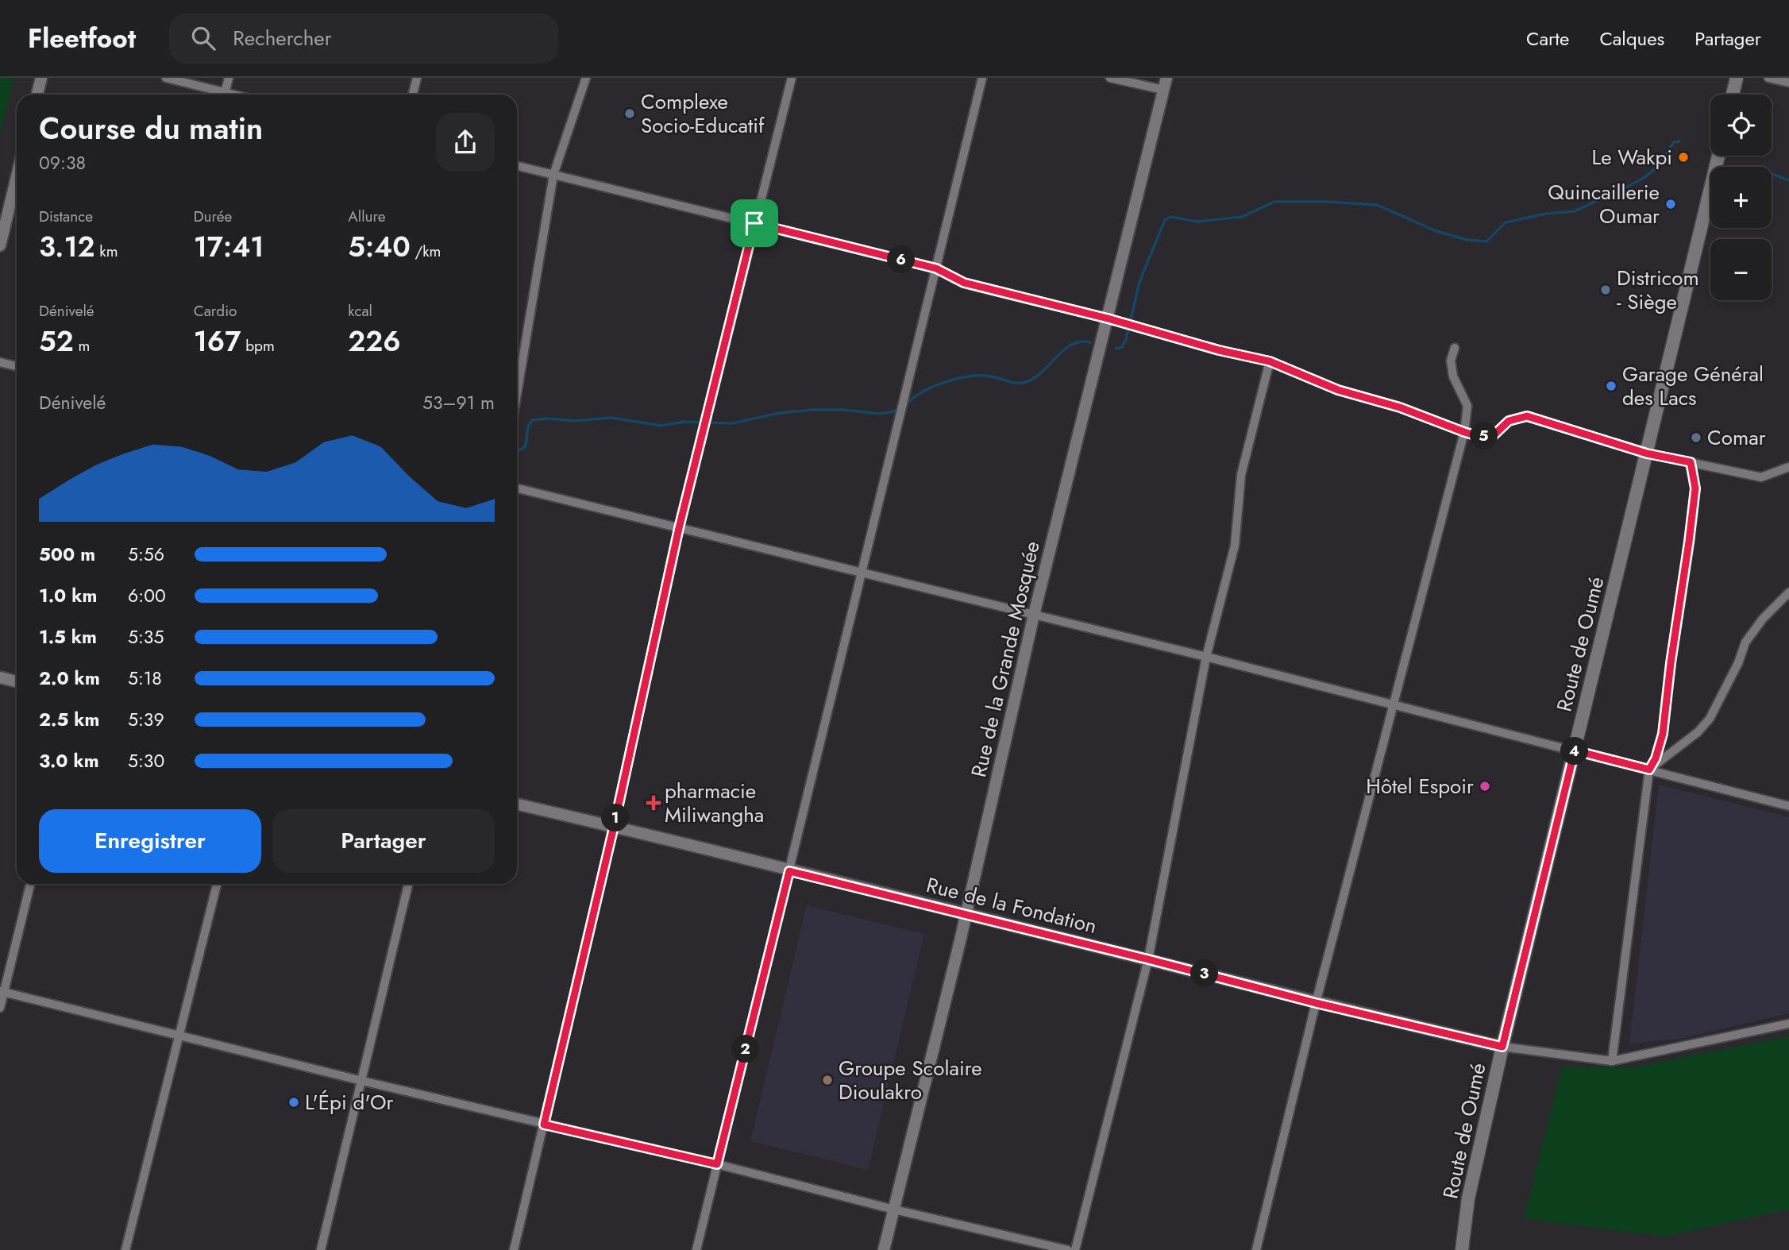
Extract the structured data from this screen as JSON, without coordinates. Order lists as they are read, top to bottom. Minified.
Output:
{"streets":{"main road":["Route de Oumé"],"street":["Rue de la Grande Mosquée","Rue de la Fondation"]},"crossings":[["Route de Oumé","Rue de la Fondation"],["Rue de la Grande Mosquée","Rue de la Fondation"]],"places":{"other":["Complexe Socio-Educatif","Le Wakpi","Quincaillerie Oumar","Districom - Siège","Garage Général des Lacs","Comar","Hôtel Espoir","Groupe Scolaire Dioulakro","L'Épi d'Or"],"health":["pharmacie Miliwangha"]},"page":{"header":"Fleetfoot","search":"Rechercher","nav":["Carte","Calques","Partager"],"map_buttons":["+","−"],"heading":["Course du matin","09:38"],"stats":[["Distance","3.12 km"],["Durée","17:41"],["Allure","5:40 /km"],["Dénivelé","52 m"],["Cardio","167 bpm"],["kcal","226"]],"pins":["6","5","4","1","3","2"],"chart":["Dénivelé","53–91 m"],"list":[{"name":"500 m","note":"5:56"},{"name":"1.0 km","note":"6:00"},{"name":"1.5 km","note":"5:35"},{"name":"2.0 km","note":"5:18"},{"name":"2.5 km","note":"5:39"},{"name":"3.0 km","note":"5:30"}],"buttons":["Enregistrer","Partager"]}}
